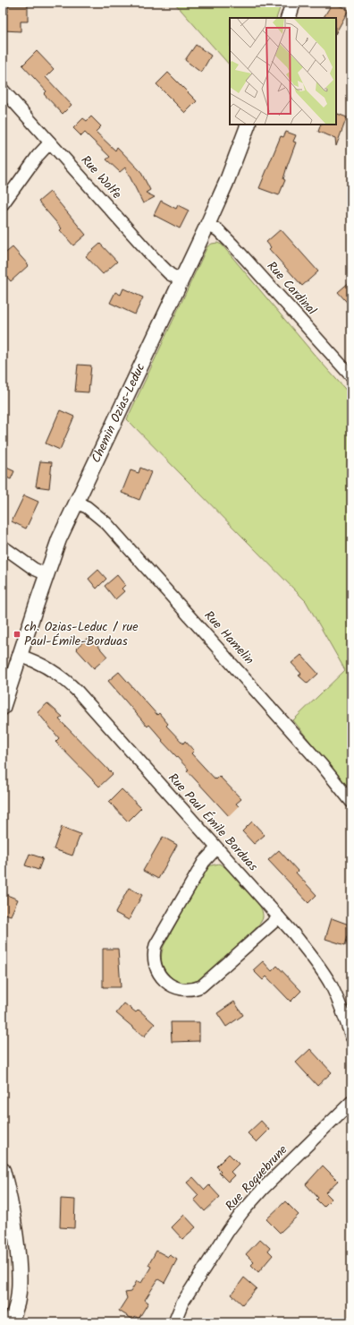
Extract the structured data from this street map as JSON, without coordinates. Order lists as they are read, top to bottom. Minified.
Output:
{"streets":{"street":["Rue Wolfe","Rue Cardinal","Chemin Ozias-Leduc","Rue Hamelin","Rue Paul Émile Borduas","Rue Roquebrune"]},"crossings":[["Rue Wolfe","Chemin Ozias-Leduc"],["Rue Cardinal","Chemin Ozias-Leduc"],["Chemin Ozias-Leduc","Rue Hamelin"],["Chemin Ozias-Leduc","Rue Paul Émile Borduas"]],"places":{"transit":["ch. Ozias-Leduc / rue Paul-Émile-Borduas"]}}
